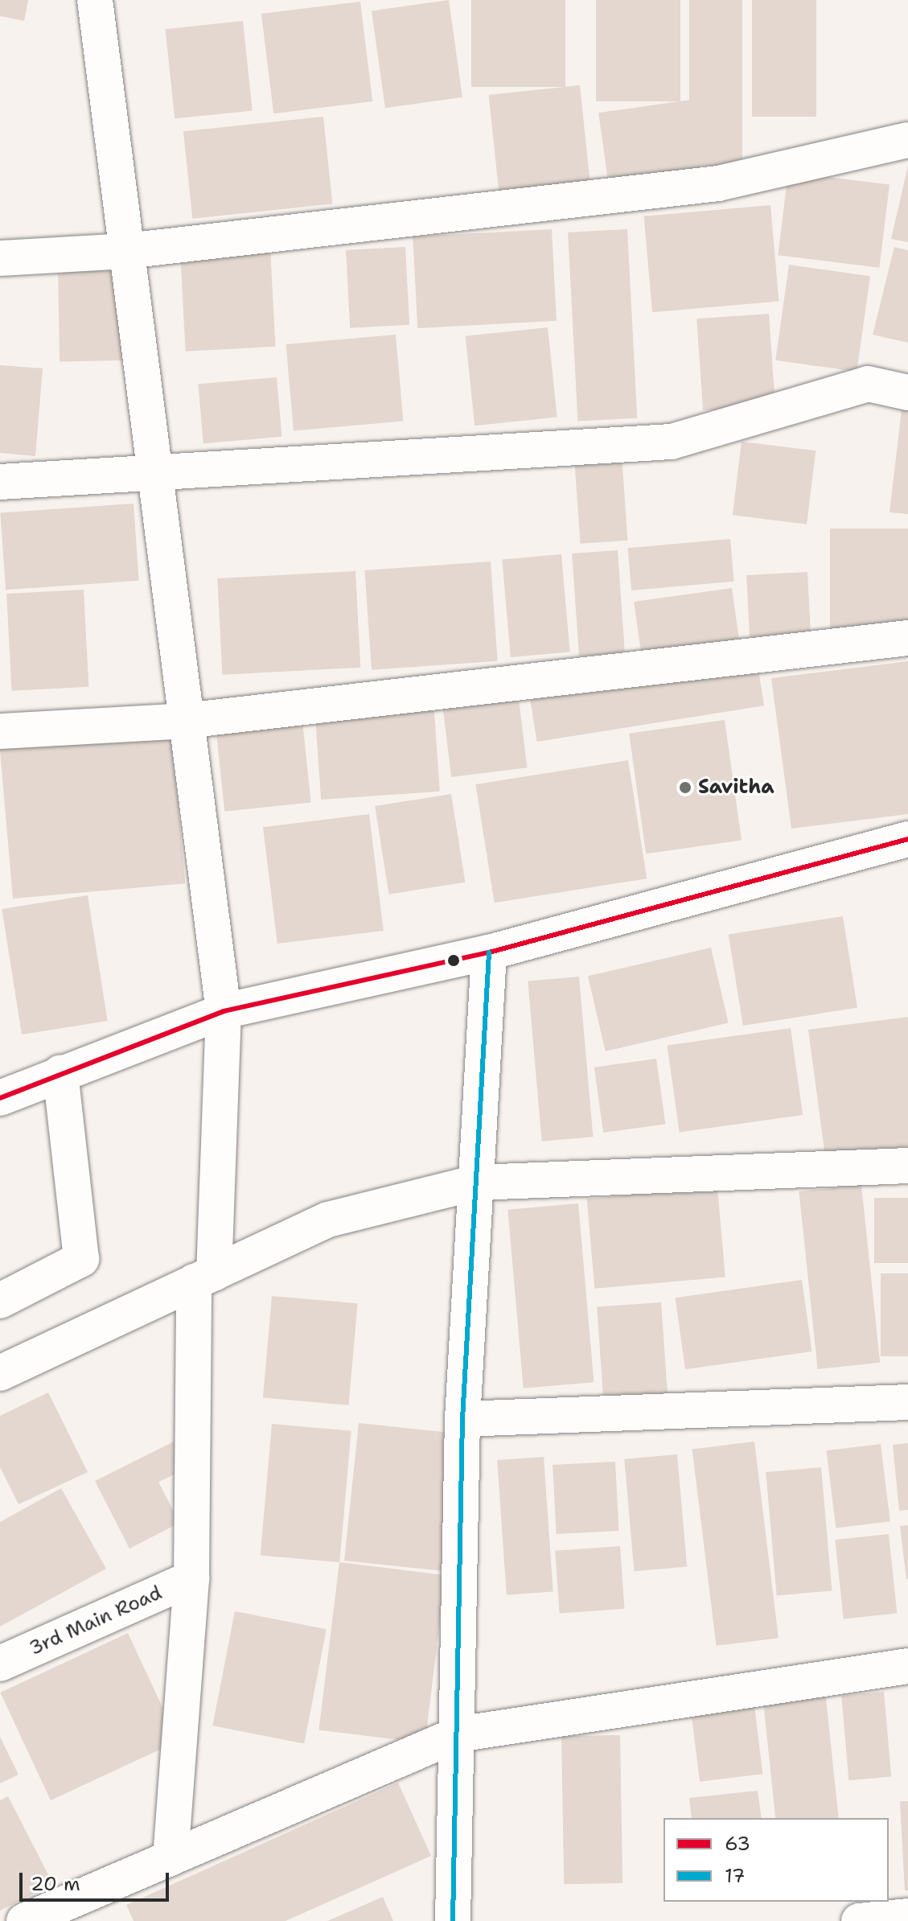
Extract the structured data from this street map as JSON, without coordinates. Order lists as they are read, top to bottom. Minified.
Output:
{"streets":{"street":["3rd Main Road"]},"places":["Savitha"],"lines":["transit line 63","transit line 17"],"legend":["63","17"],"scale_bar":"20 m"}
